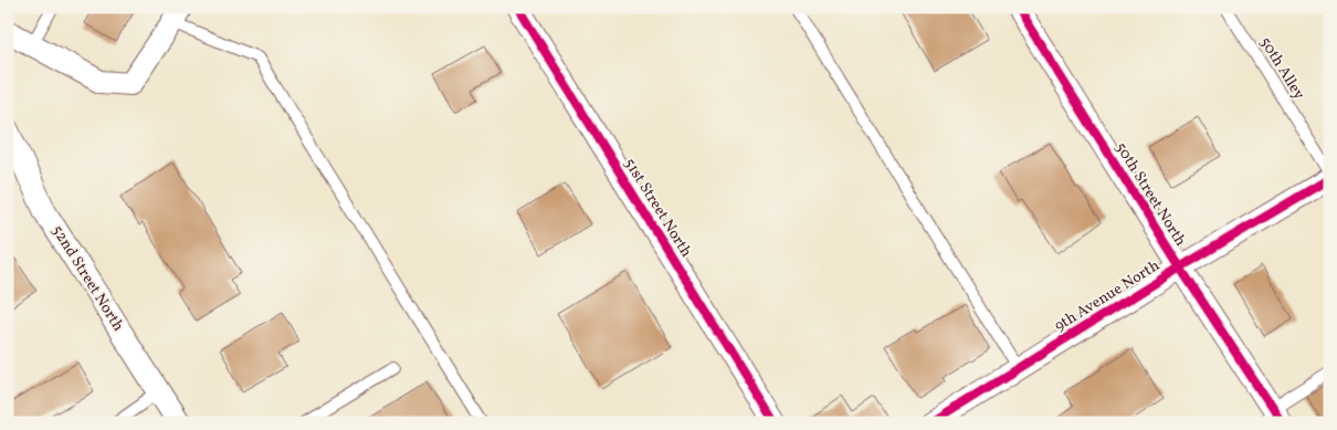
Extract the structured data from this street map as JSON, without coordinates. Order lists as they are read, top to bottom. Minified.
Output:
{"streets":{"street":["50th Street North","51st Street North","52nd Street North","9th Avenue North"],"lane":["50th Alley"]},"crossings":[["50th Alley","9th Avenue North"],["50th Street North","9th Avenue North"]]}
